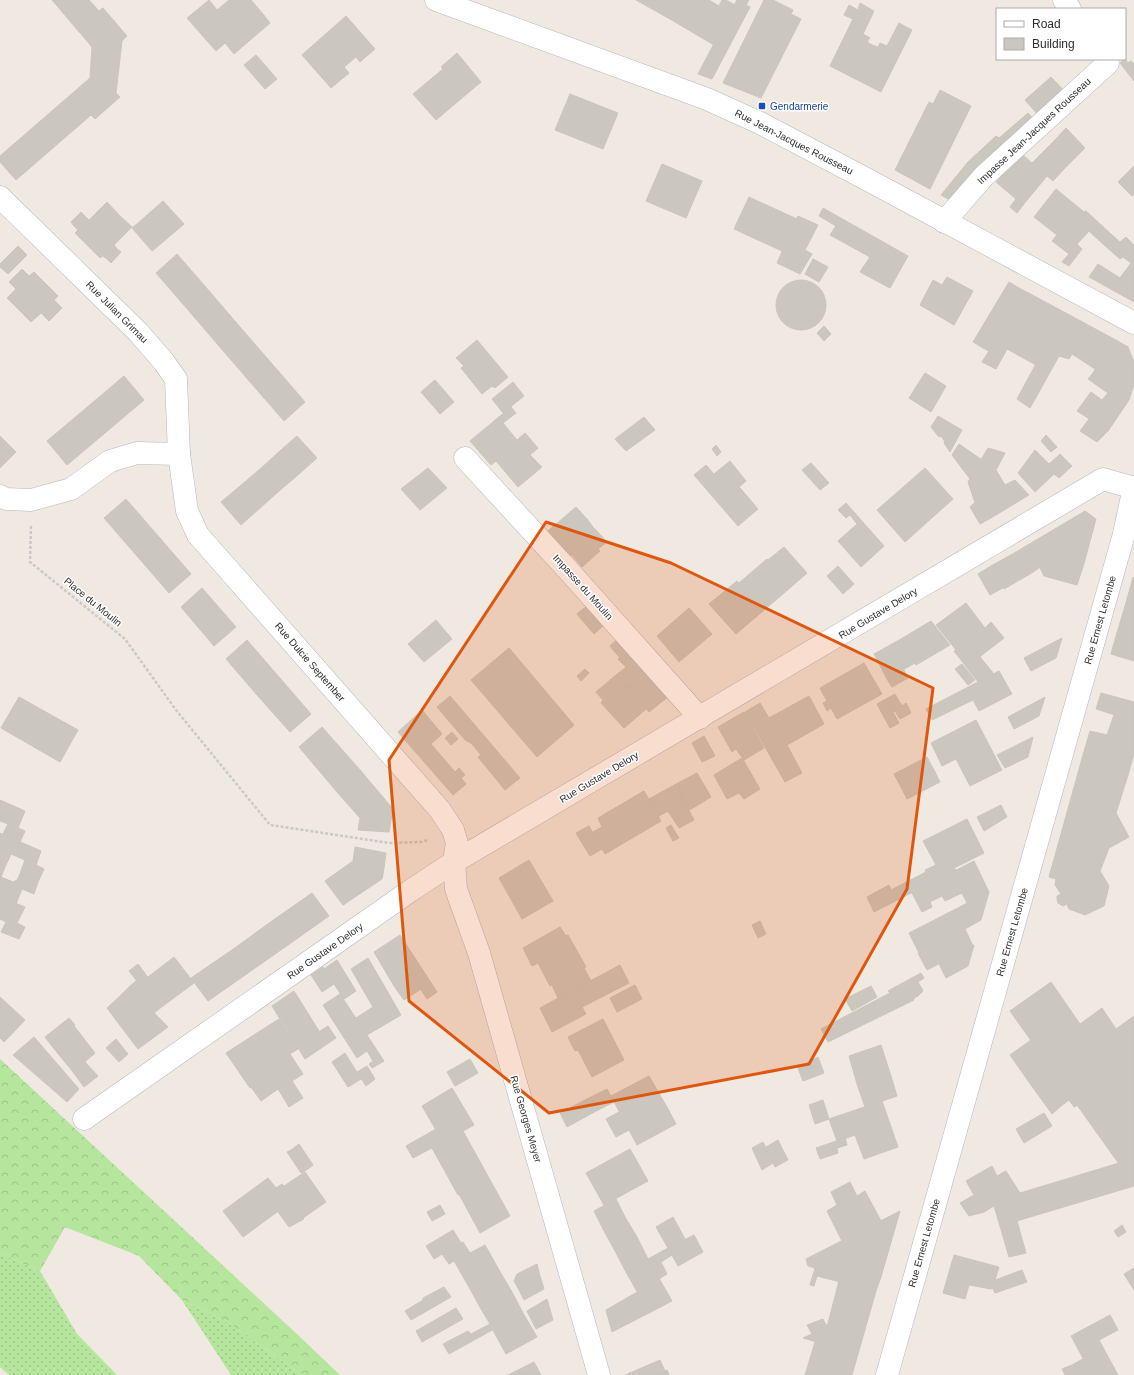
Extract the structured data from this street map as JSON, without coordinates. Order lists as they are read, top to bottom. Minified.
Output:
{"streets":{"street":["Impasse Jean-Jacques Rousseau","Rue Jean-Jacques Rousseau","Rue Julian Grimau","Impasse du Moulin","Rue Gustave Delory","Rue Ernest Letombe","Rue Dulcie September","Rue Georges Meyer"],"path":["Place du Moulin"]},"crossings":[["Impasse Jean-Jacques Rousseau","Rue Jean-Jacques Rousseau"],["Rue Julian Grimau","Rue Dulcie September"],["Impasse du Moulin","Rue Gustave Delory"],["Place du Moulin","Rue Dulcie September"],["Rue Gustave Delory","Rue Ernest Letombe"],["Rue Gustave Delory","Rue Dulcie September"],["Rue Gustave Delory","Rue Georges Meyer"],["Rue Dulcie September","Rue Georges Meyer"]],"places":{"transit":["Gendarmerie"]},"legend":["Road","Building"]}
